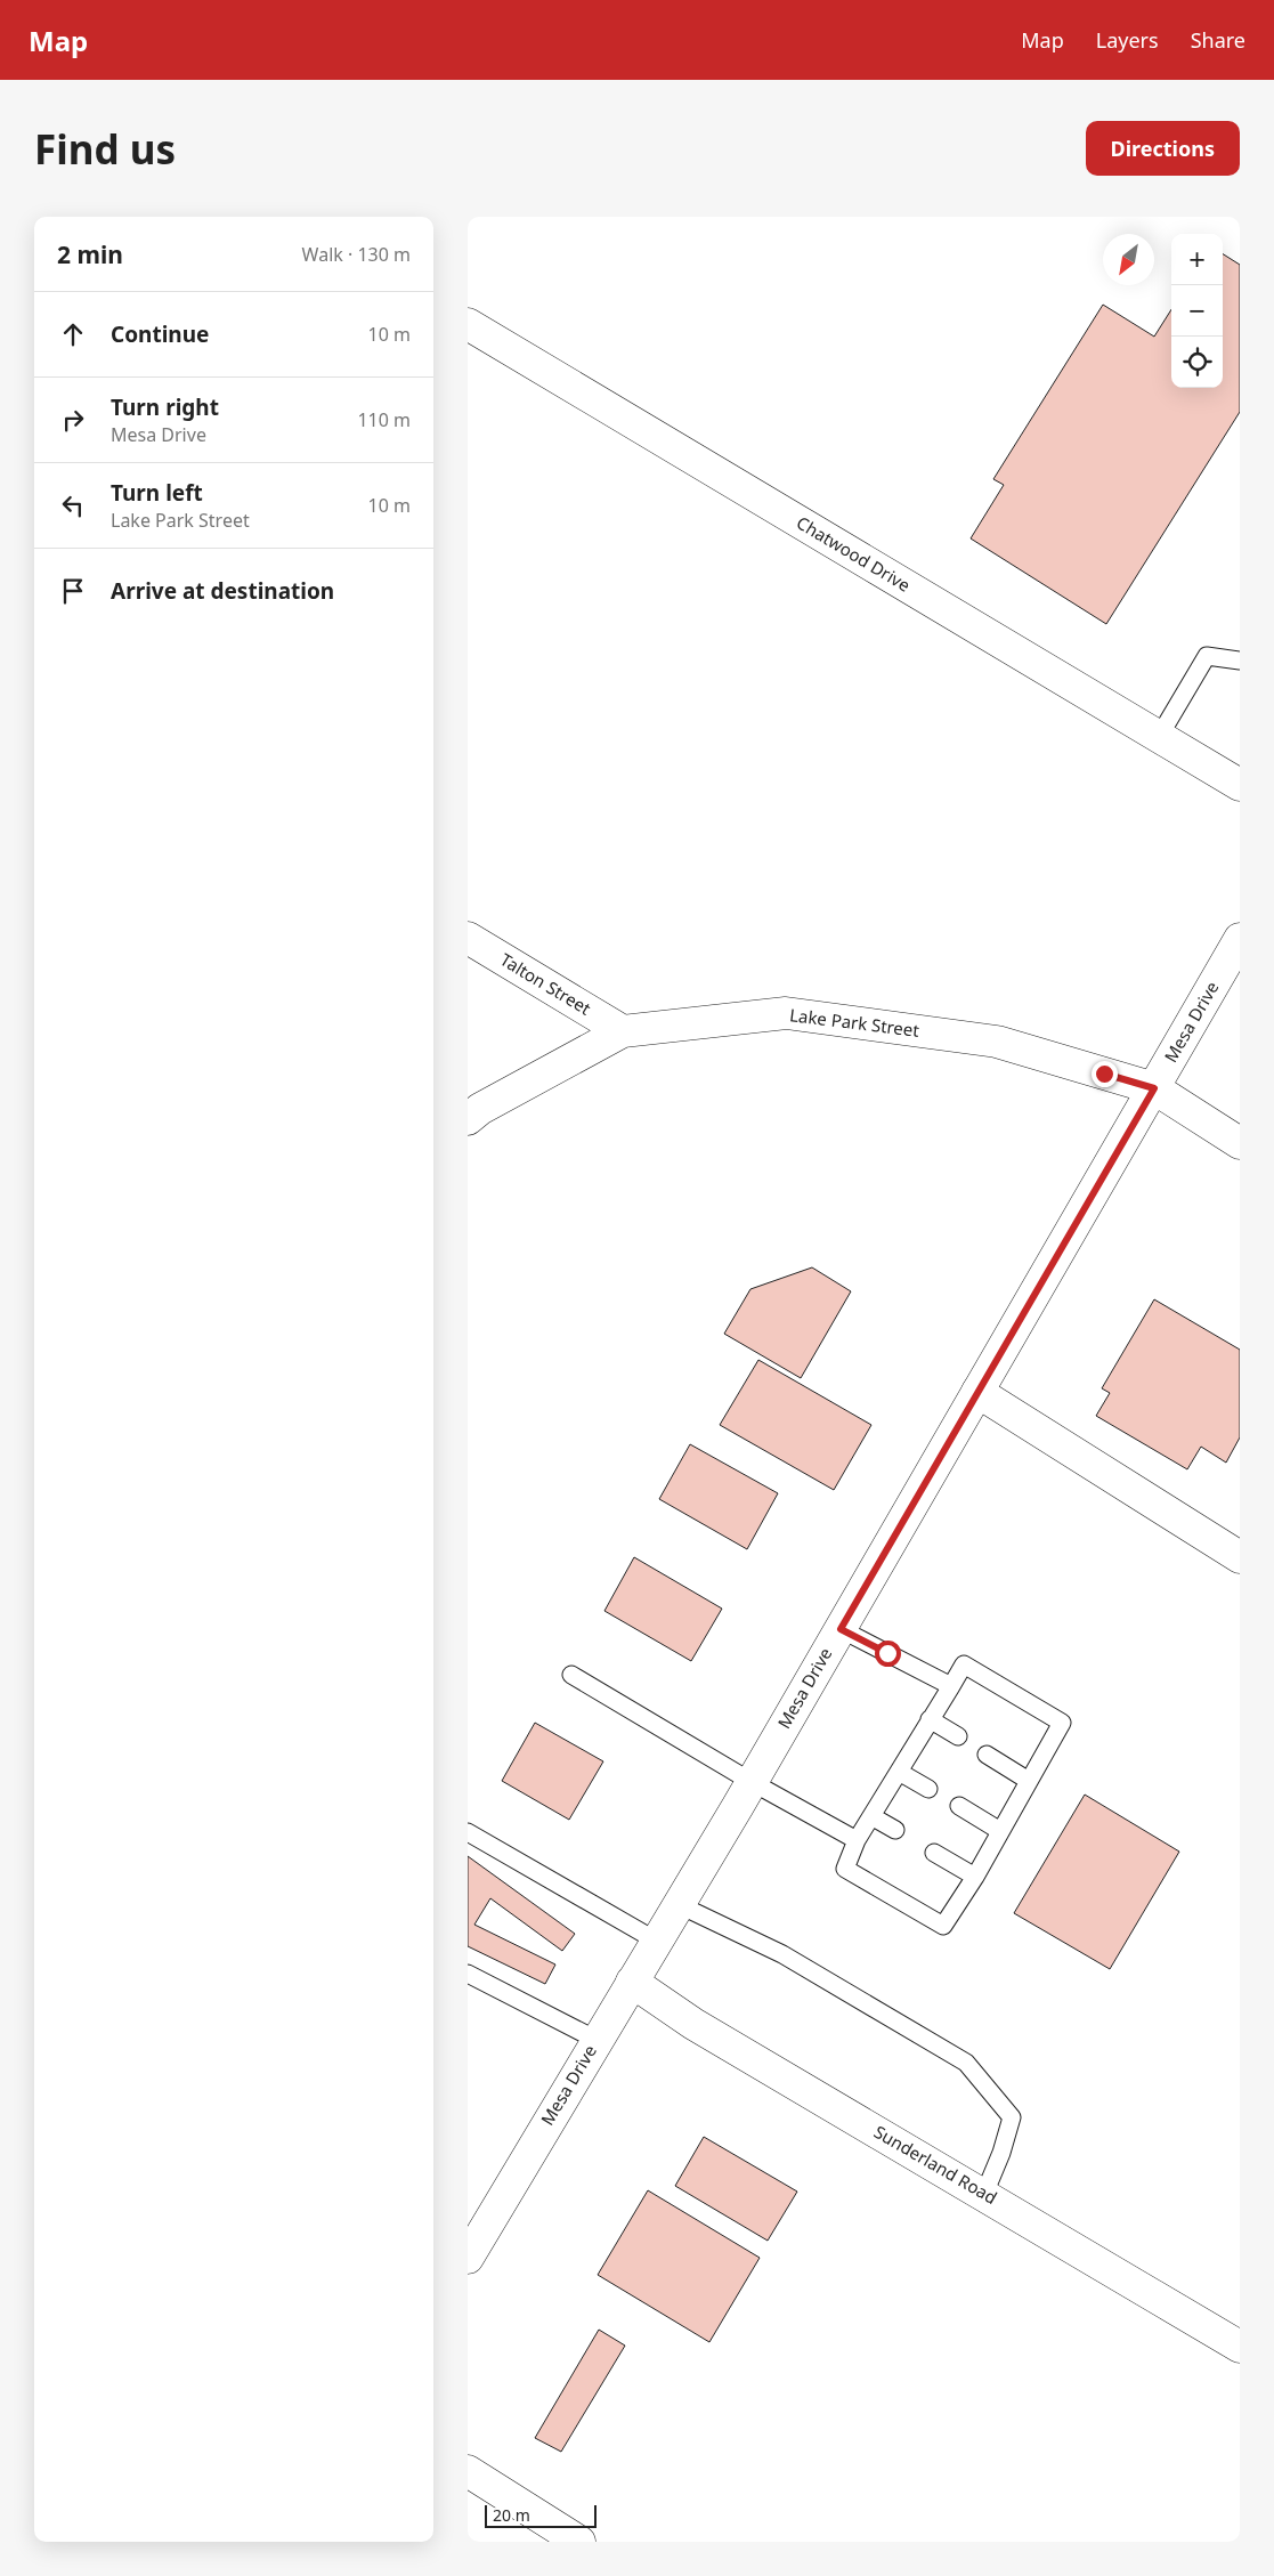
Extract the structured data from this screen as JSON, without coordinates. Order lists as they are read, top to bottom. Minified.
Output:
{"streets":{"street":["Chatwood Drive","Talton Street","Mesa Drive","Lake Park Street","Sunderland Road"]},"crossings":[["Talton Street","Lake Park Street"],["Mesa Drive","Lake Park Street"],["Mesa Drive","Sunderland Road"]],"scale_bar":"20 m","north":"bottom left","page":{"header":"Map","nav":["Map","Layers","Share"],"buttons":"Directions","title":"Find us","heading":["2 min","Walk · 130 m"],"map_buttons":["+","−"],"list":[["Continue","10 m"],["Turn right","Mesa Drive","110 m"],["Turn left","Lake Park Street","10 m"],"Arrive at destination"],"scale":"20 m"}}
